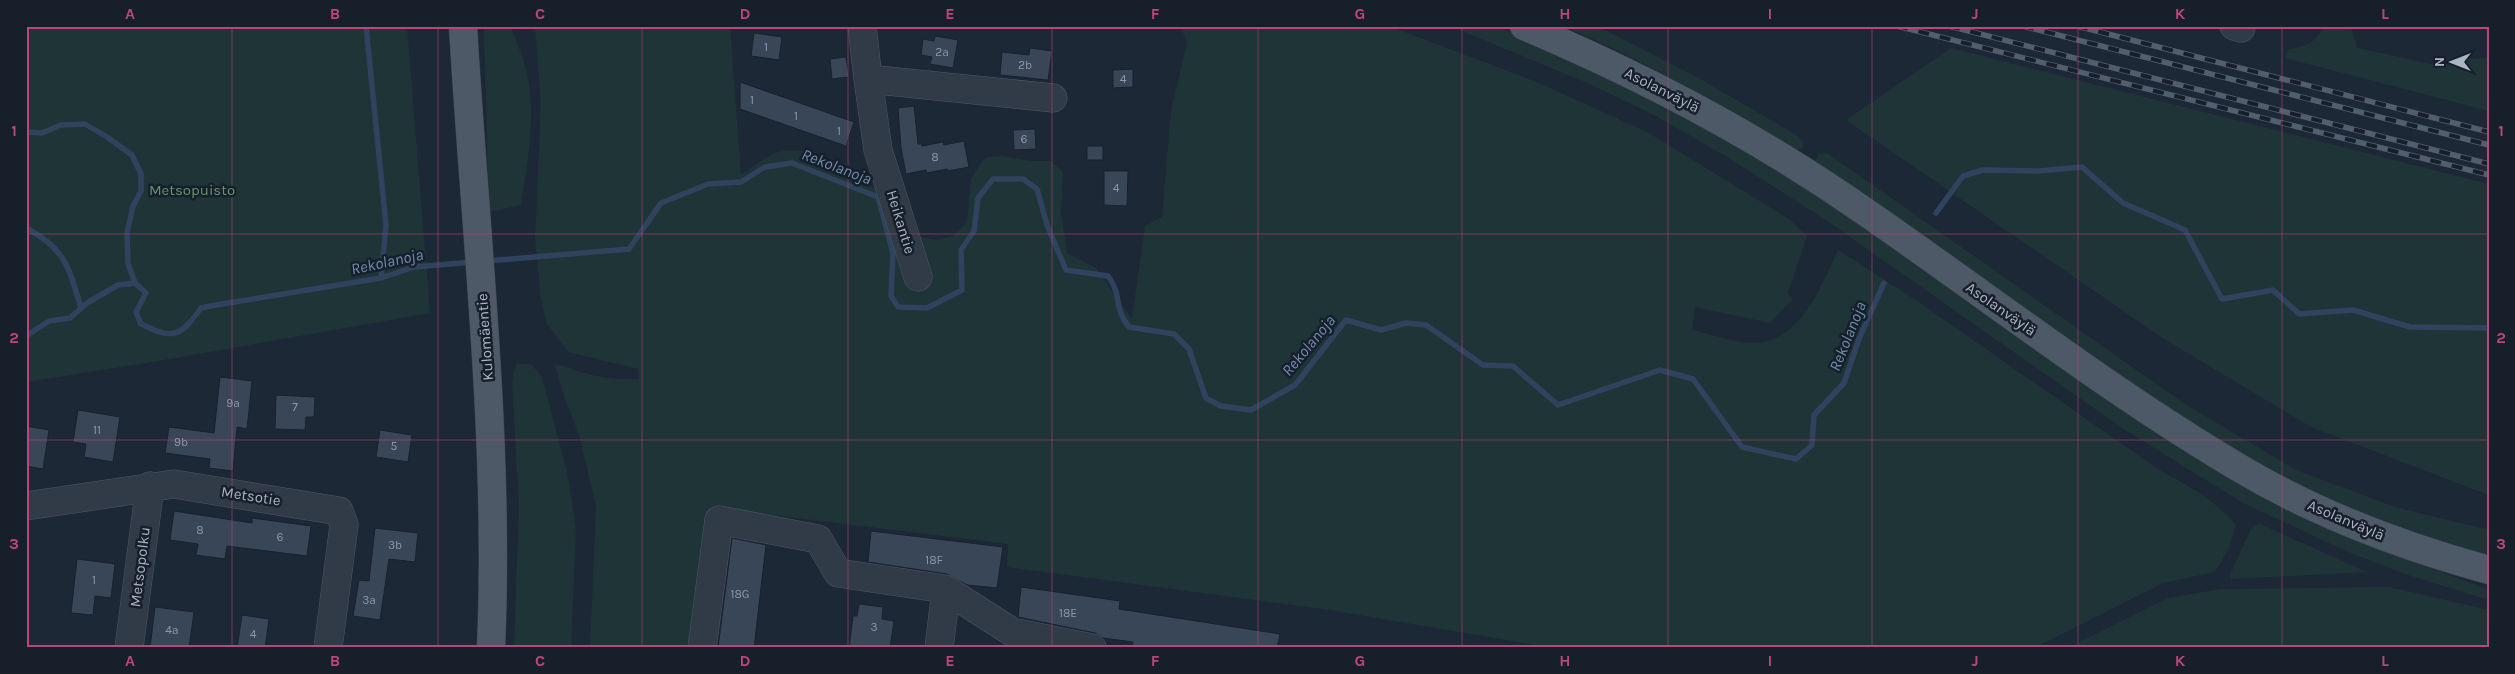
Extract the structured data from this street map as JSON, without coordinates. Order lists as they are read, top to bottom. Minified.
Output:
{"streets":{"main road":["Asolanväylä","Kulomäentie"],"street":["Heikantie","Metsotie","Metsopolku"]},"crossings":[["Metsotie","Metsopolku"]],"water":["Rekolanoja"],"parks":["Metsopuisto"],"house_numbers":["1","2a","2b","4","1","1","1","6","8","4","9a","7","11","9b","5","8","6","3b","18F","1","18G","3a","18E","3","4a","4"],"north":"left","grid":{"columns":["A","B","C","D","E","F","G","H","I","J","K","L"],"rows":["1","2","3"]}}
